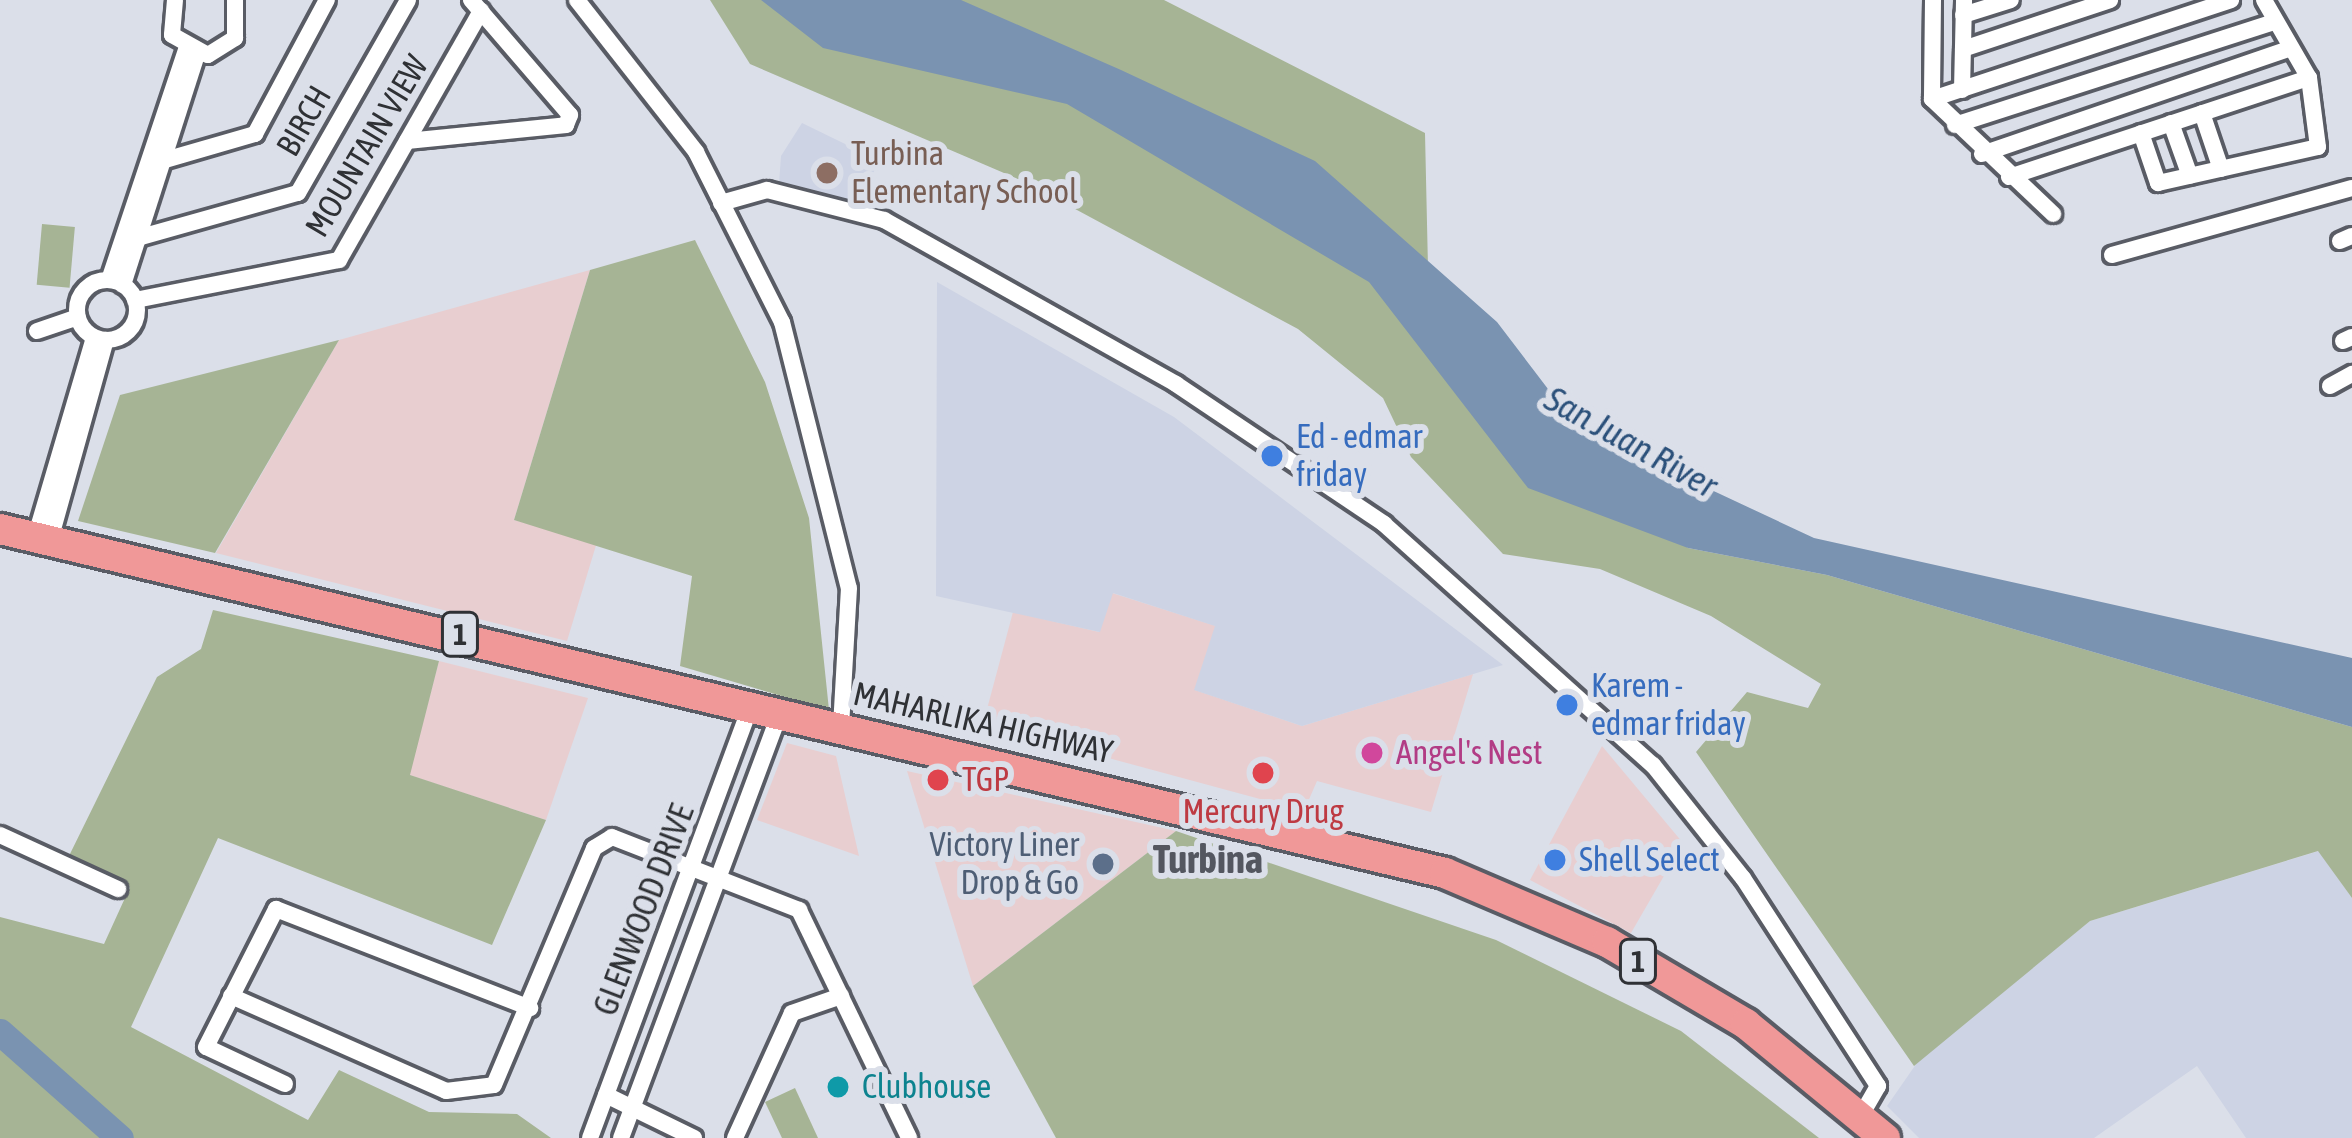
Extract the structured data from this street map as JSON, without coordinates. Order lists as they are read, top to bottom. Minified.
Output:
{"streets":{"highway":["1","MAHARLIKA HIGHWAY"],"street":["BIRCH","MOUNTAIN VIEW","GLENWOOD DRIVE"]},"crossings":[["MAHARLIKA HIGHWAY","GLENWOOD DRIVE"]],"districts":["Turbina"],"water":["San Juan River"],"places":["Turbina Elementary School","Ed - edmar friday","Karem - edmar friday","Angel's Nest","Mercury Drug","TGP","Shell Select","Victory Liner Drop & Go","Clubhouse"]}
